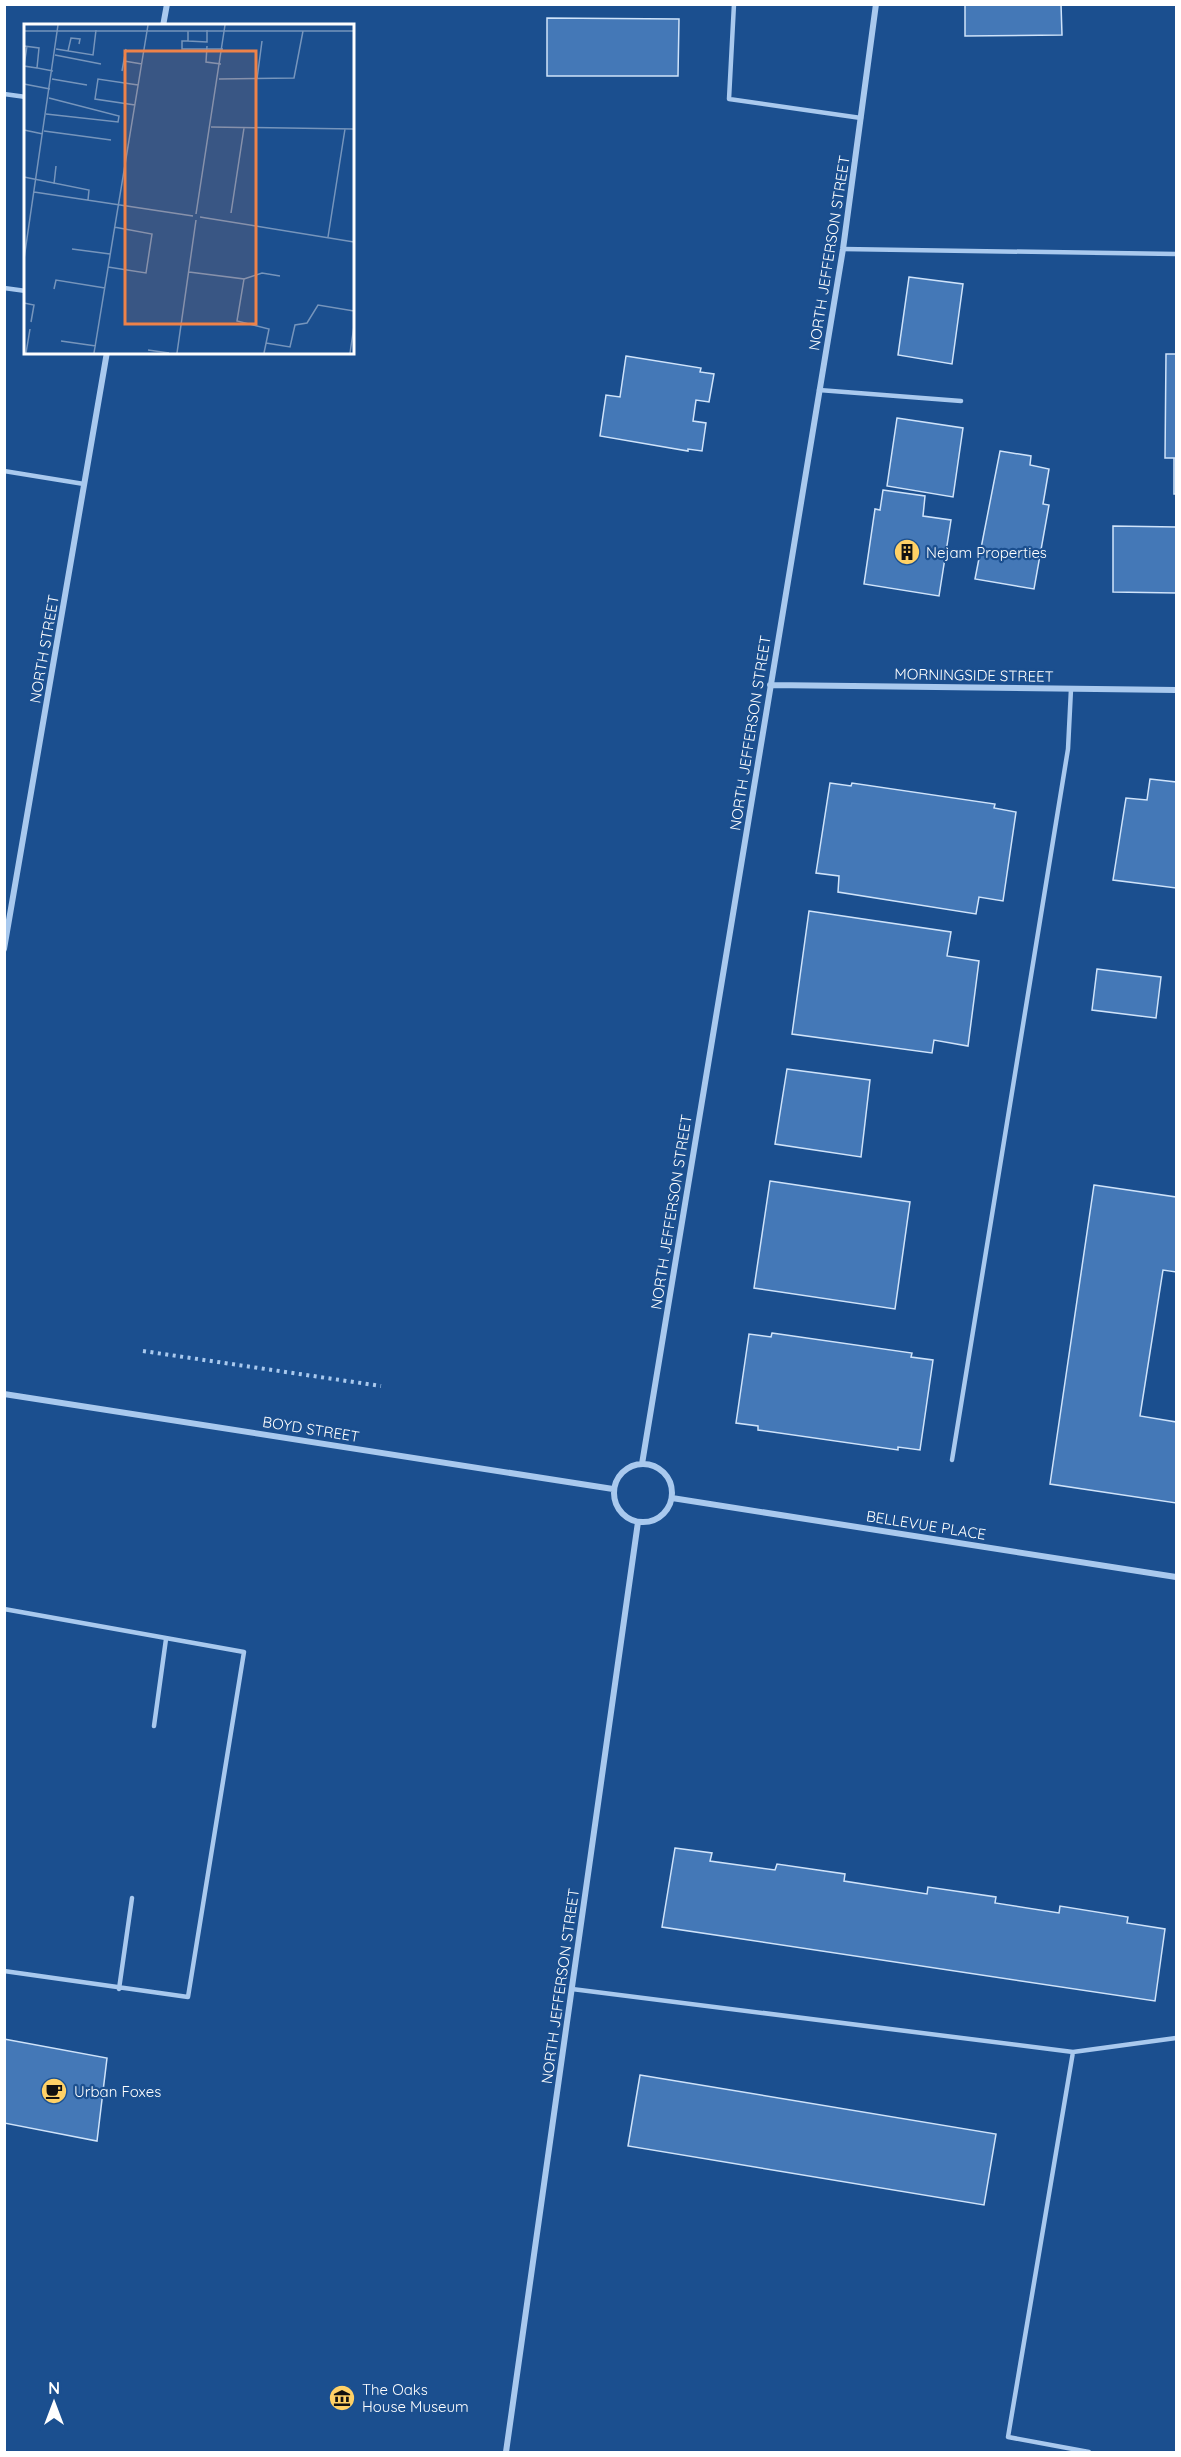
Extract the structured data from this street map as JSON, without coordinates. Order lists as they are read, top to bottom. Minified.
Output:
{"streets":{"street":["NORTH JEFFERSON STREET","NORTH STREET","MORNINGSIDE STREET","BOYD STREET","BELLEVUE PLACE"]},"crossings":[["NORTH JEFFERSON STREET","MORNINGSIDE STREET"],["NORTH JEFFERSON STREET","BOYD STREET"],["NORTH JEFFERSON STREET","BELLEVUE PLACE"],["BOYD STREET","BELLEVUE PLACE"]],"places":{"building":["Nejam Properties"],"cafe":["Urban Foxes"],"museum":["The Oaks House Museum"]},"north":"top"}
